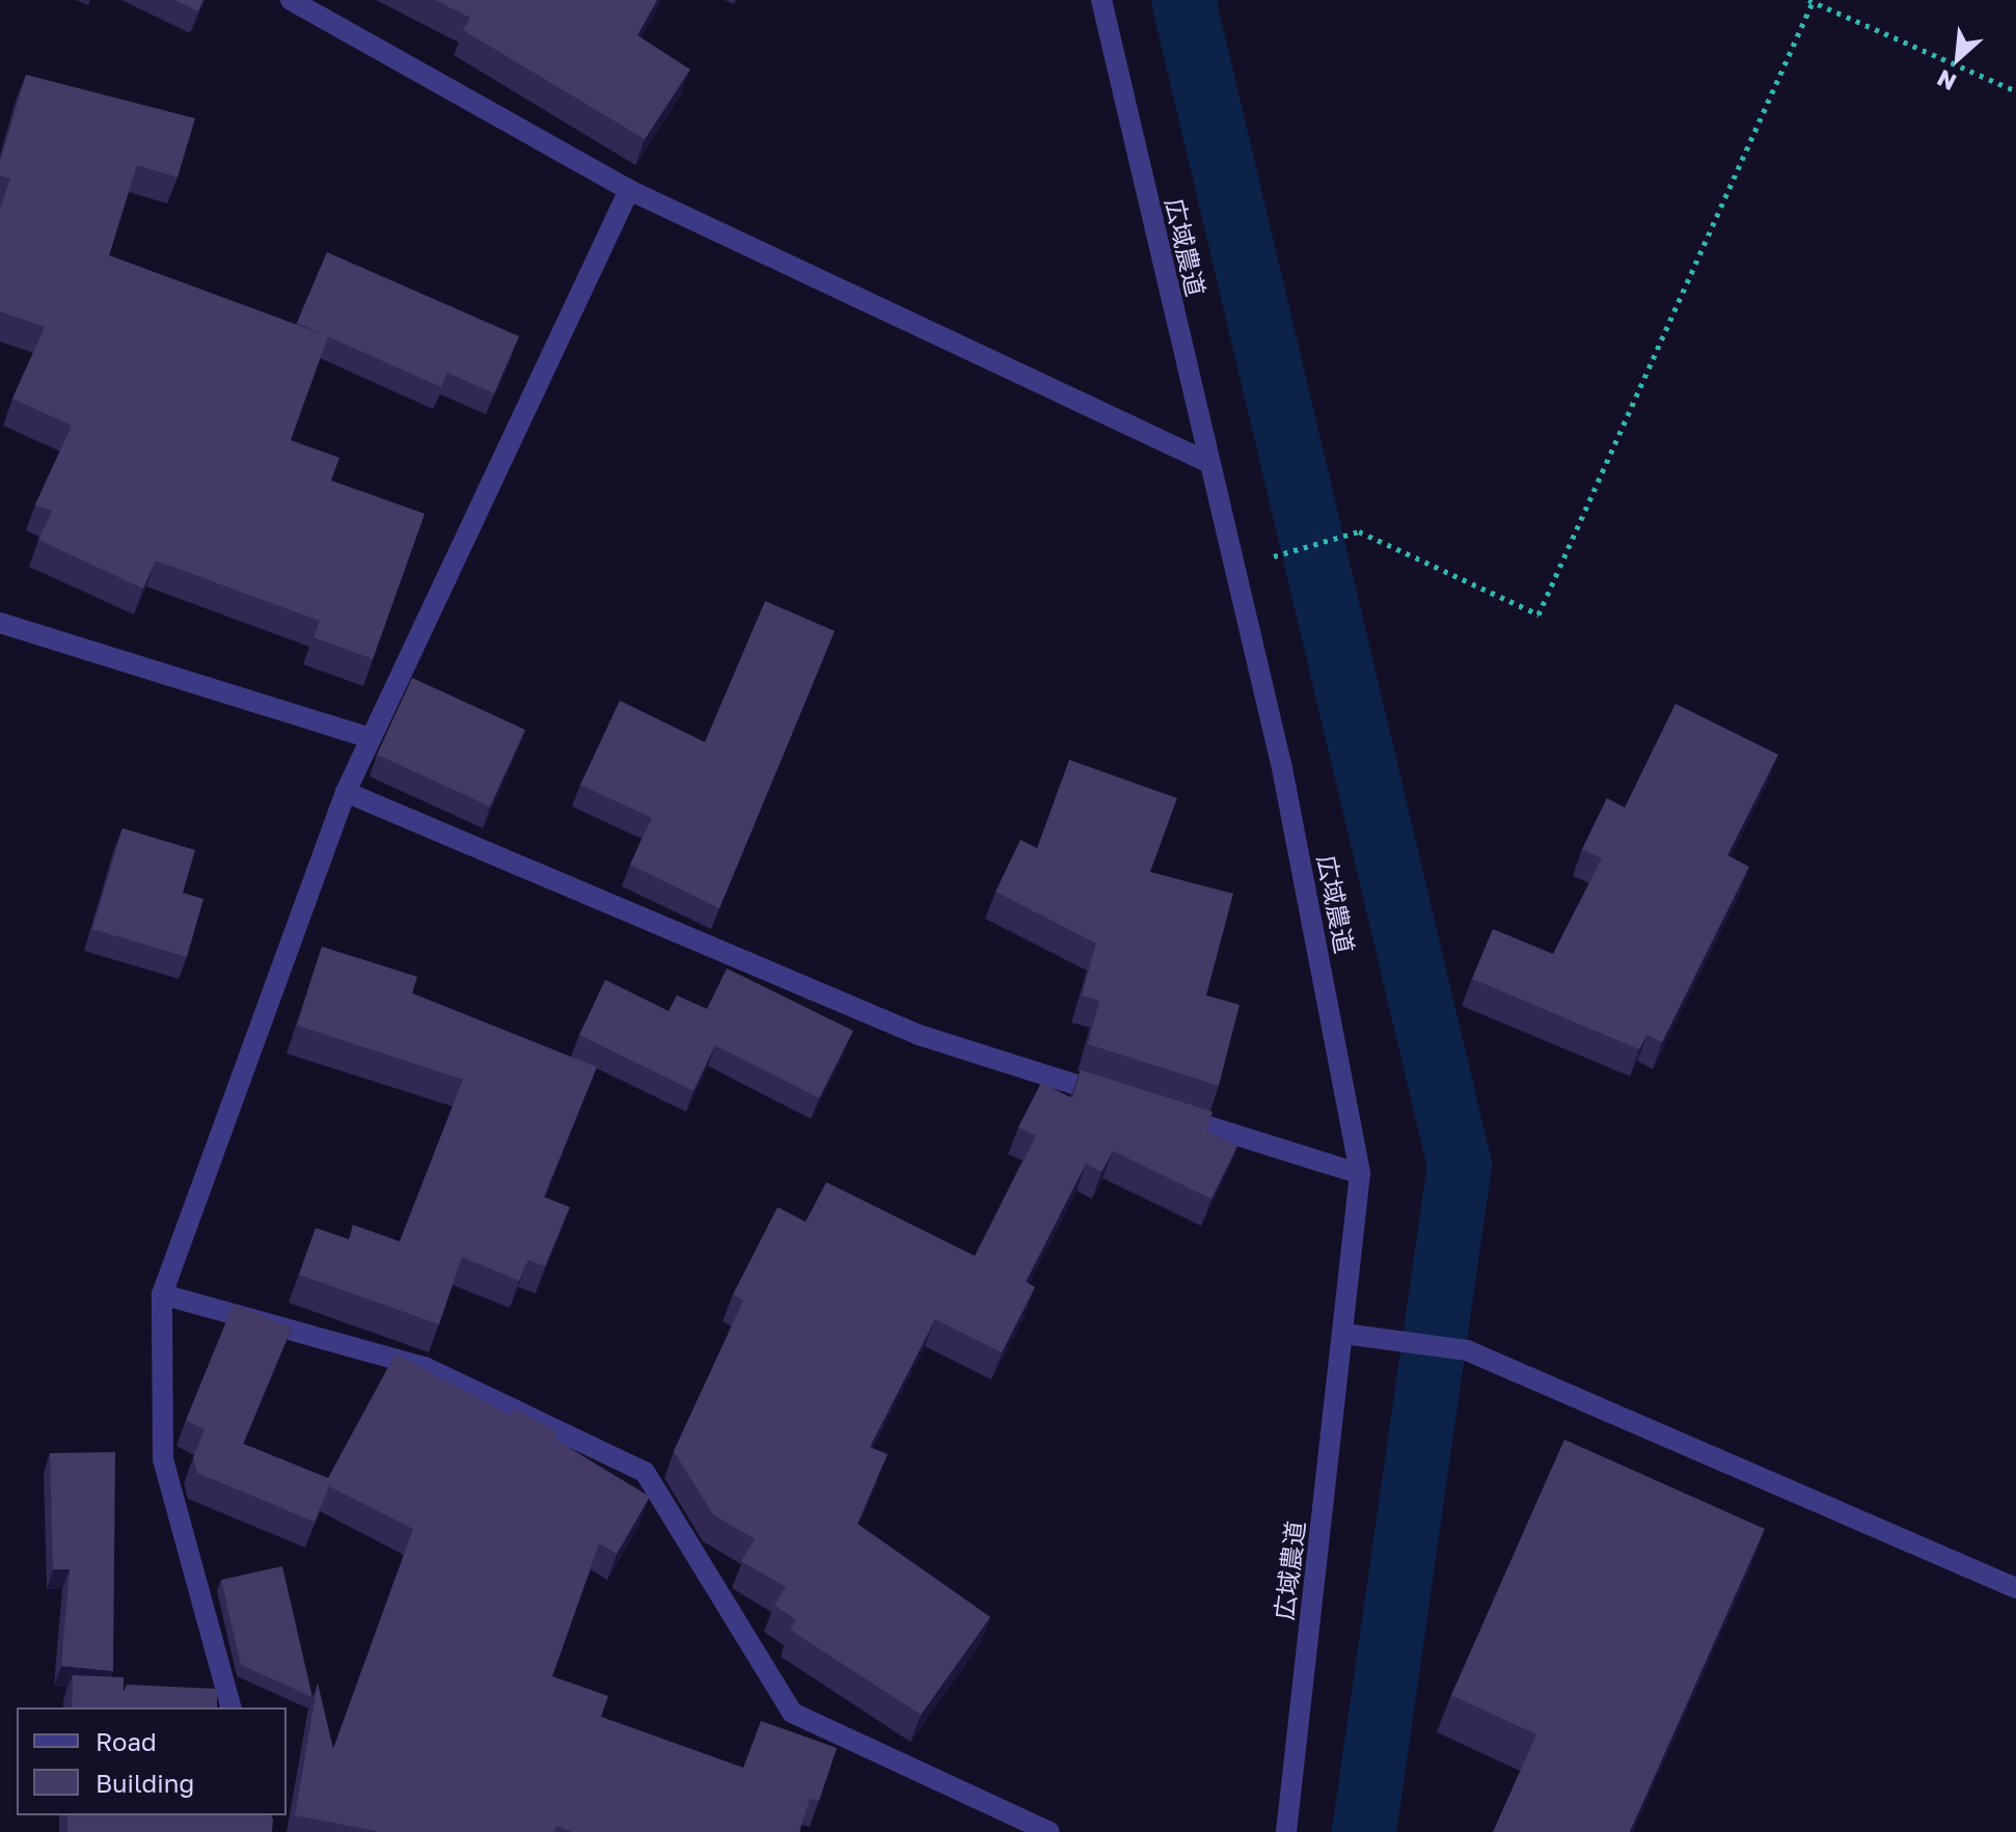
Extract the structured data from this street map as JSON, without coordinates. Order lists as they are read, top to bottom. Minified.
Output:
{"streets":{"street":["広域農道"]},"legend":["Road","Building"],"north":"bottom left"}
